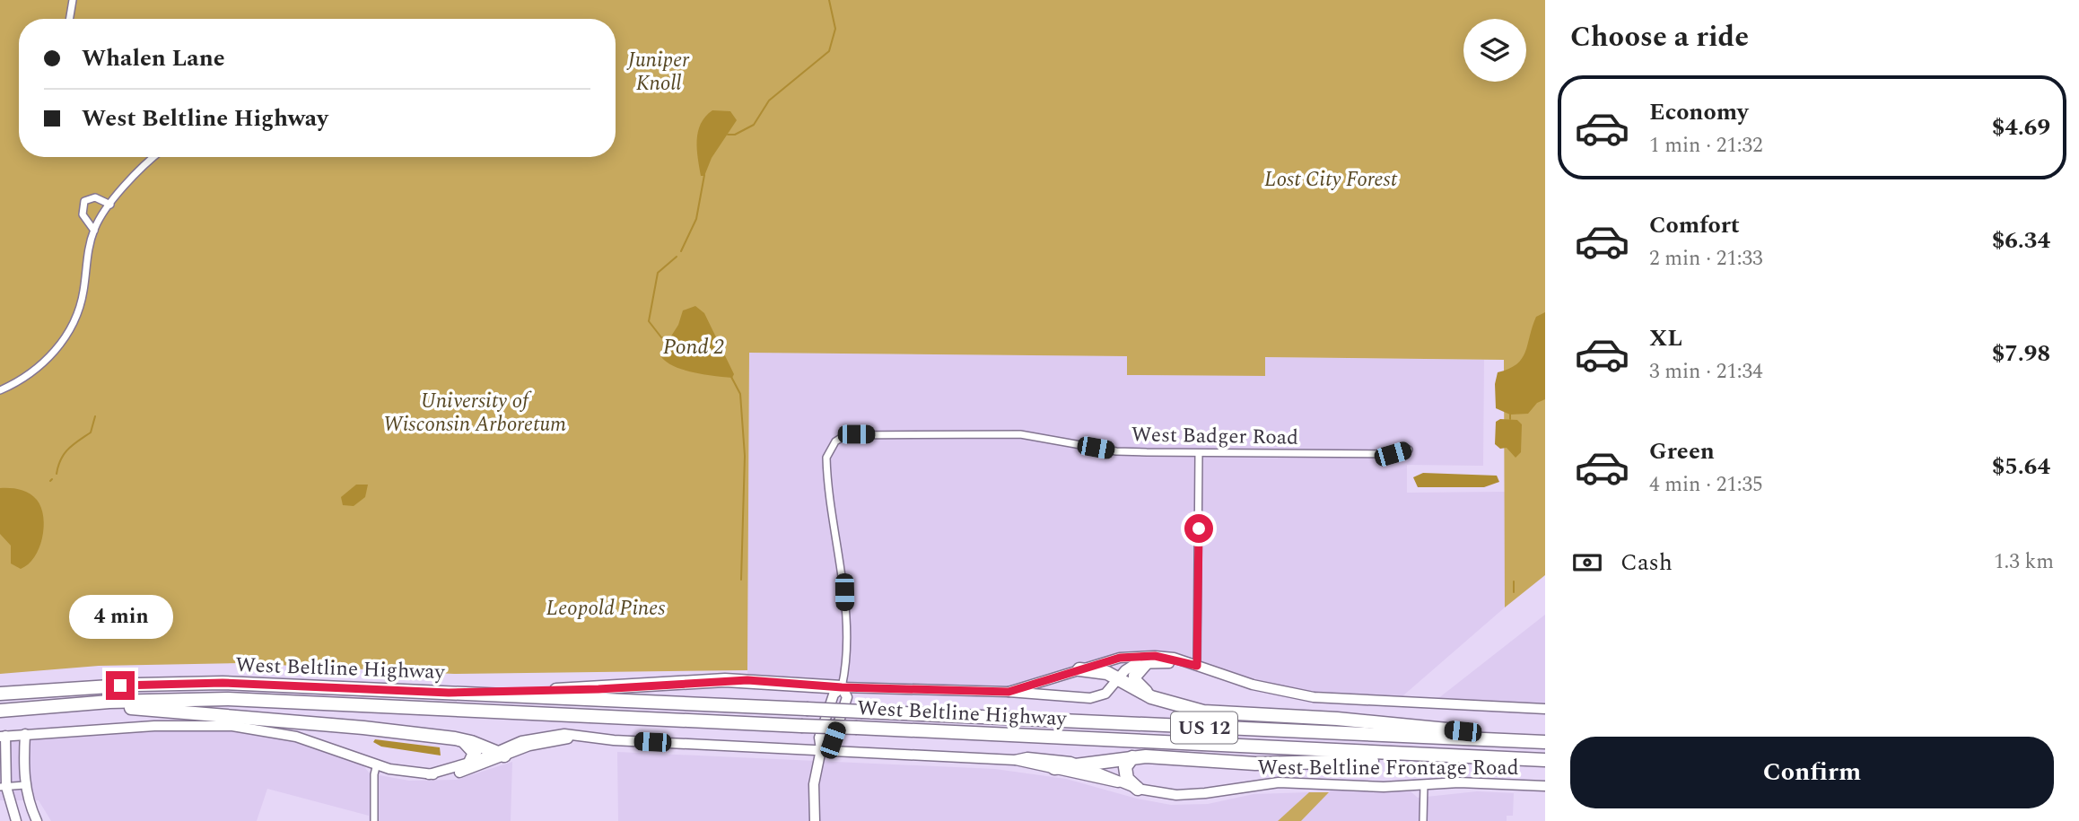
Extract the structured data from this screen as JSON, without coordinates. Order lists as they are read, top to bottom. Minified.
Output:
{"streets":{"highway":["West Beltline Highway","US 12"],"street":["West Badger Road","West Beltline Frontage Road"]},"water":["Pond 2"],"parks":["Juniper Knoll","Lost City Forest","University of Wisconsin Arboretum","Leopold Pines"],"page":{"heading":"Choose a ride","banner":["Whalen Lane","West Beltline Highway"],"list":[{"name":"Economy","note":"1 min · 21:32","value":"$4.69"},{"name":"Comfort","note":"2 min · 21:33","value":"$6.34"},{"name":"XL","note":"3 min · 21:34","value":"$7.98"},{"name":"Green","note":"4 min · 21:35","value":"$5.64"}],"pay":["Cash","1.3 km"],"bubble":"4 min","buttons":"Confirm"}}
